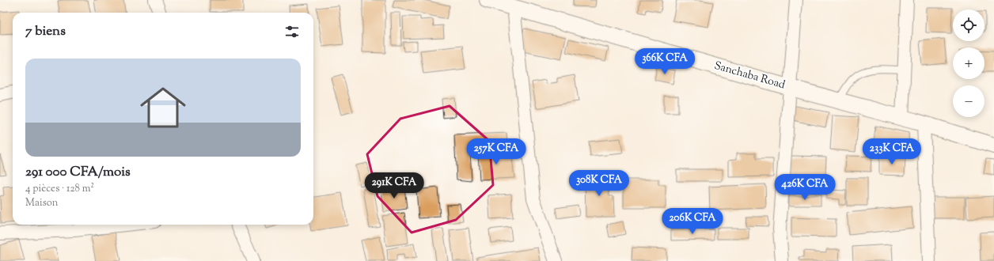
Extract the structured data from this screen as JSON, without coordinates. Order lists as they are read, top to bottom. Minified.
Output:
{"streets":{"street":["Sanchaba Road"]},"page":{"map_buttons":["+","−"],"heading":"7 biens","price":["366K CFA","257K CFA","233K CFA","308K CFA","291K CFA","426K CFA","206K CFA"],"list":[{"name":"291 000 CFA/mois","note":"4 pièces · 128 m² · Maison"}]}}
